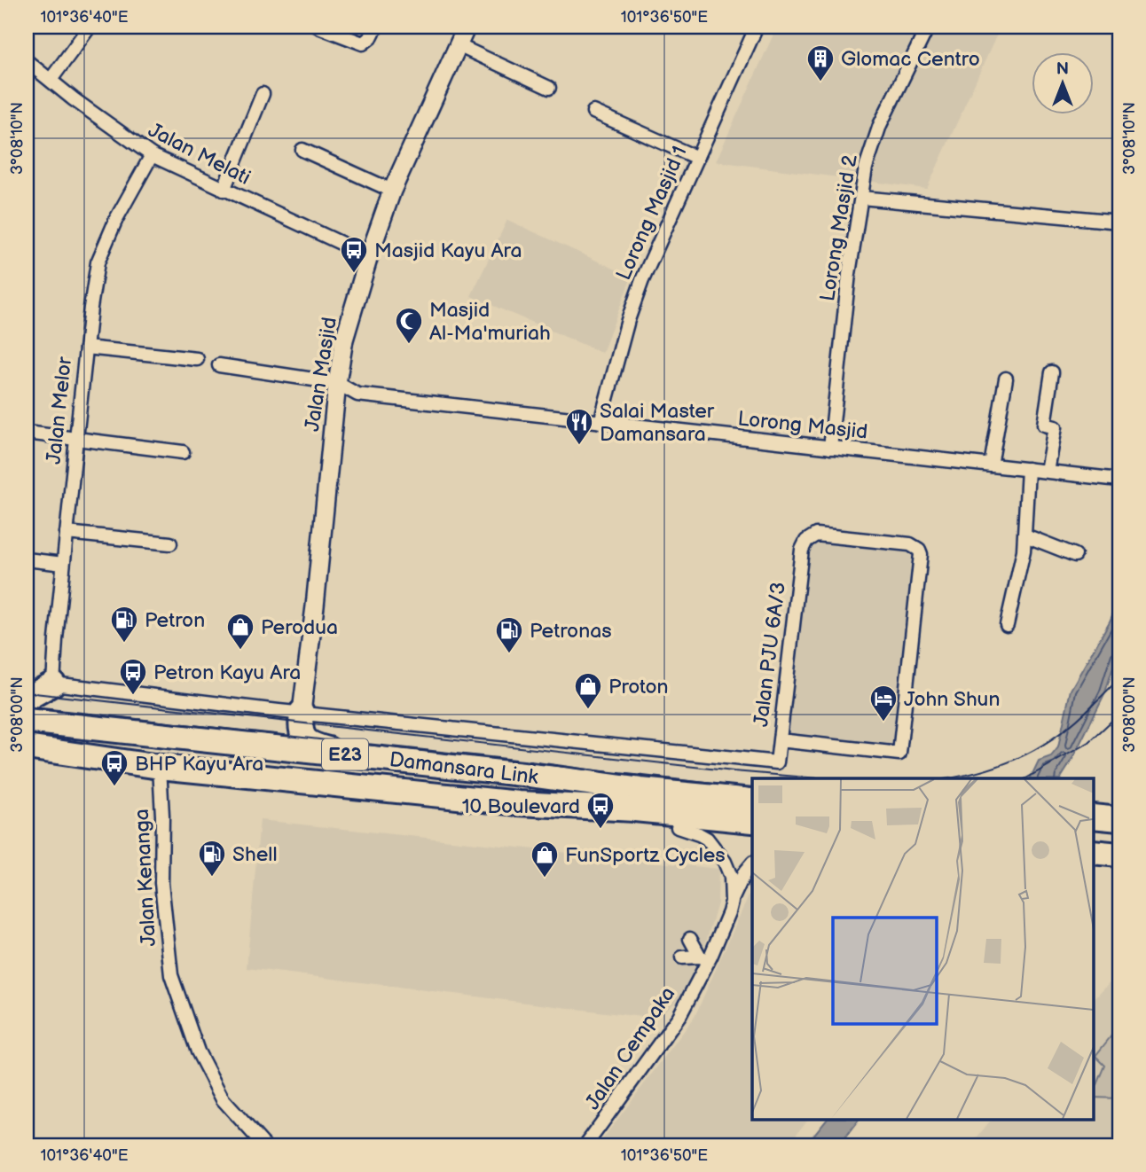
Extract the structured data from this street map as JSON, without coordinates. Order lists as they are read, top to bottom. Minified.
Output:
{"streets":{"highway":["E23","Damansara Link"],"street":["Jalan Melati","Lorong Masjid 1","Lorong Masjid 2","Jalan Masjid","Jalan Melor","Lorong Masjid","Jalan PJU 6A/3","Jalan Kenanga","Jalan Cempaka"]},"crossings":[["Jalan Melati","Jalan Masjid"],["Jalan Melati","Jalan Melor"],["Lorong Masjid 1","Lorong Masjid"],["Lorong Masjid 2","Lorong Masjid"],["Jalan Masjid","Lorong Masjid"],["Jalan Masjid","Jalan PJU 6A/3"],["Damansara Link","Jalan Kenanga"]],"places":{"building":["Glomac Centro"],"bus stop":["Masjid Kayu Ara","Petron Kayu Ara","BHP Kayu Ara","10 Boulevard"],"mosque":["Masjid Al-Ma'muriah"],"restaurant":["Salai Master Damansara"],"fuel station":["Petron","Petronas","Shell"],"shop":["Perodua","Proton","FunSportz Cycles"],"hotel":["John Shun"]},"north":"top","coordinates":["101°36'40\"E","101°36'50\"E","3°08'10\"N","3°08'00\"N"]}
